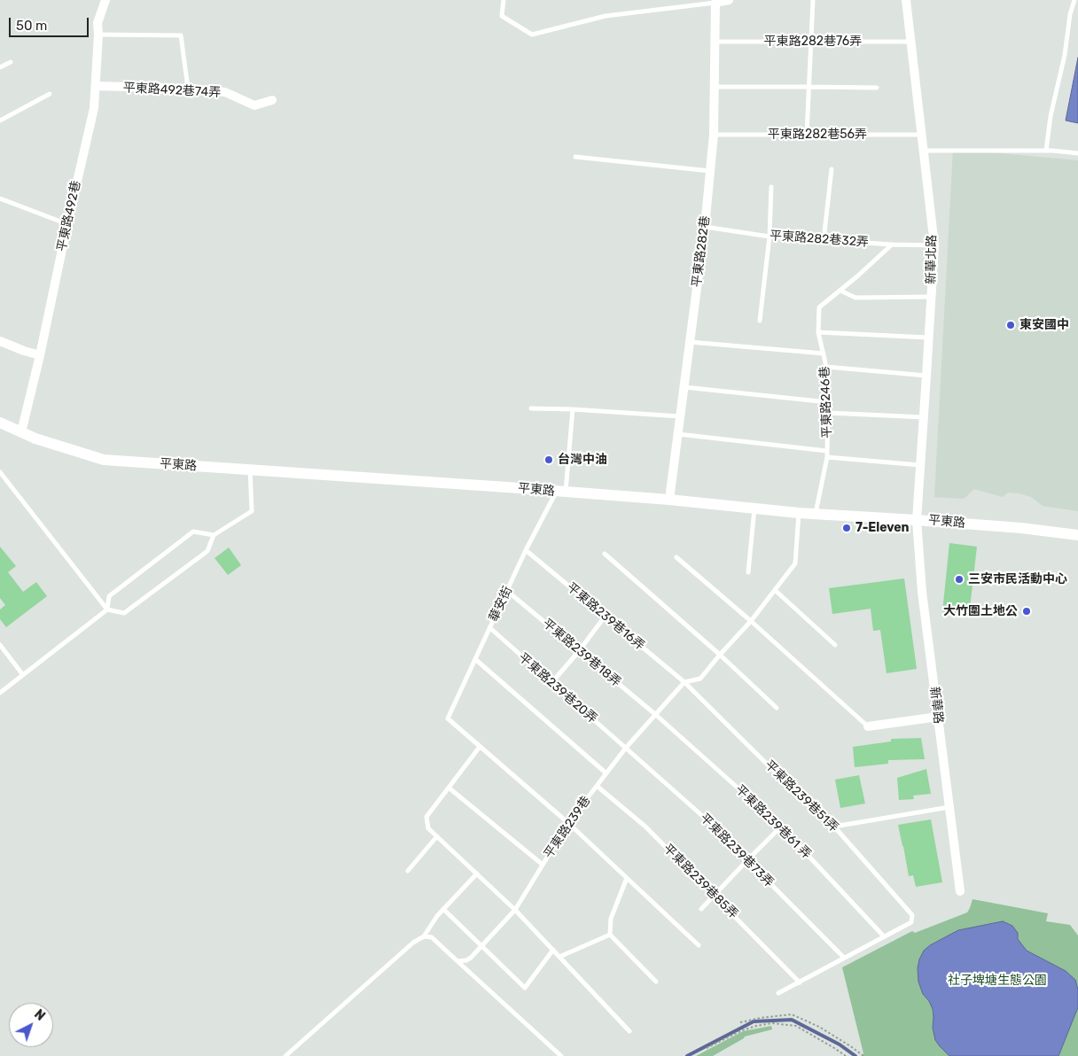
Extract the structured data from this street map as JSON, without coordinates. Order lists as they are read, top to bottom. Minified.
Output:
{"streets":{"street":["平東路492巷74弄","平東路492巷","平東路282巷","新華北路","平東路","新華路"],"lane":["平東路282巷76弄","平東路282巷56弄","平東路282巷32弄","平東路246巷","華安街","平東路239巷16弄","平東路239巷18弄","平東路239巷20弄","平東路239巷51弄","平東路239巷61 弄","平東路239巷","平東路239巷73弄","平東路239巷85弄"]},"crossings":[["平東路282巷76弄","平東路282巷"],["平東路282巷76弄","新華北路"],["平東路492巷74弄","平東路492巷"],["平東路282巷56弄","平東路282巷"],["平東路282巷56弄","新華北路"],["平東路492巷","平東路"],["平東路282巷32弄","平東路282巷"],["平東路282巷32弄","新華北路"],["平東路282巷32弄","平東路246巷"],["平東路282巷","平東路"],["新華北路","平東路"],["新華北路","新華路"],["平東路246巷","平東路"],["平東路","華安街"],["平東路","新華路"],["平東路","平東路239巷"],["華安街","平東路239巷16弄"],["華安街","平東路239巷18弄"],["華安街","平東路239巷20弄"],["平東路239巷16弄","平東路239巷51弄"],["平東路239巷16弄","平東路239巷"],["平東路239巷18弄","平東路239巷61 弄"],["平東路239巷18弄","平東路239巷"],["平東路239巷20弄","平東路239巷"],["平東路239巷20弄","平東路239巷73弄"],["平東路239巷51弄","平東路239巷61 弄"],["平東路239巷51弄","平東路239巷"],["平東路239巷61 弄","平東路239巷"],["平東路239巷","平東路239巷73弄"],["平東路239巷","平東路239巷85弄"]],"parks":["社子埤塘生態公園"],"places":["東安國中","台灣中油","7-Eleven","三安市民活動中心","大竹圍土地公"],"scale_bar":"50 m","north":"top right"}
